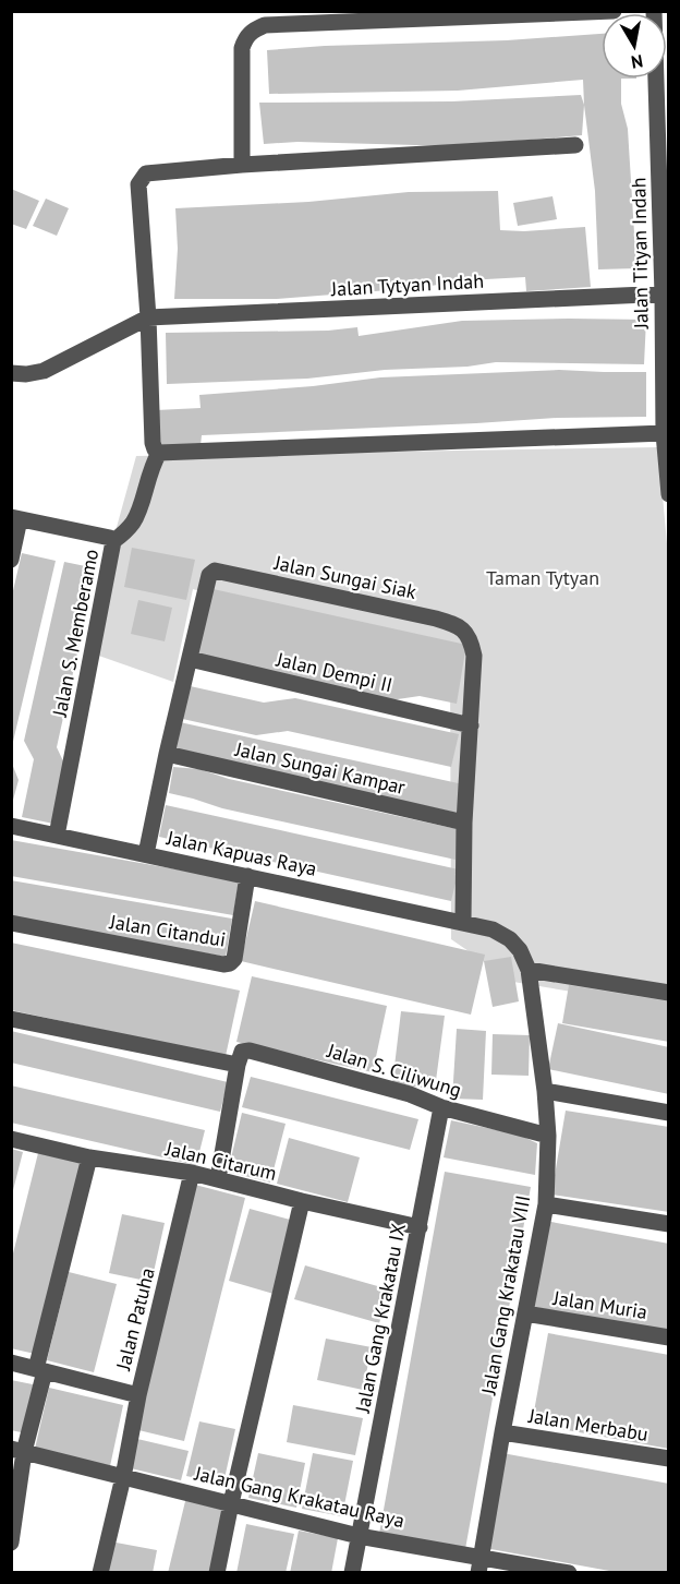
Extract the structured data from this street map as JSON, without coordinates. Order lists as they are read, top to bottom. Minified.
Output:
{"streets":{"street":["Jalan Tityan Indah","Jalan Tytyan Indah","Jalan Sungai Siak","Jalan S. Memberamo","Jalan Dempi II","Jalan Sungai Kampar","Jalan Kapuas Raya","Jalan Citandui","Jalan S. Ciliwung","Jalan Citarum","Jalan Gang Krakatau VIII","Jalan Muria","Jalan Gang Krakatau IX","Jalan Patuha","Jalan Merbabu","Jalan Gang Krakatau Raya"]},"crossings":[["Jalan Tityan Indah","Jalan Tytyan Indah"],["Jalan Sungai Siak","Jalan Dempi II"],["Jalan Sungai Siak","Jalan Sungai Kampar"],["Jalan Sungai Siak","Jalan Kapuas Raya"],["Jalan Sungai Siak","Jalan Gang Krakatau VIII"],["Jalan S. Memberamo","Jalan Kapuas Raya"],["Jalan Kapuas Raya","Jalan Citandui"],["Jalan Kapuas Raya","Jalan Gang Krakatau VIII"],["Jalan S. Ciliwung","Jalan Gang Krakatau VIII"],["Jalan S. Ciliwung","Jalan Gang Krakatau IX"],["Jalan Citarum","Jalan Gang Krakatau IX"],["Jalan Citarum","Jalan Patuha"],["Jalan Gang Krakatau VIII","Jalan Muria"],["Jalan Gang Krakatau VIII","Jalan Merbabu"],["Jalan Gang Krakatau VIII","Jalan Gang Krakatau Raya"],["Jalan Gang Krakatau IX","Jalan Gang Krakatau Raya"],["Jalan Patuha","Jalan Gang Krakatau Raya"]],"parks":["Taman Tytyan"],"north":"bottom"}
